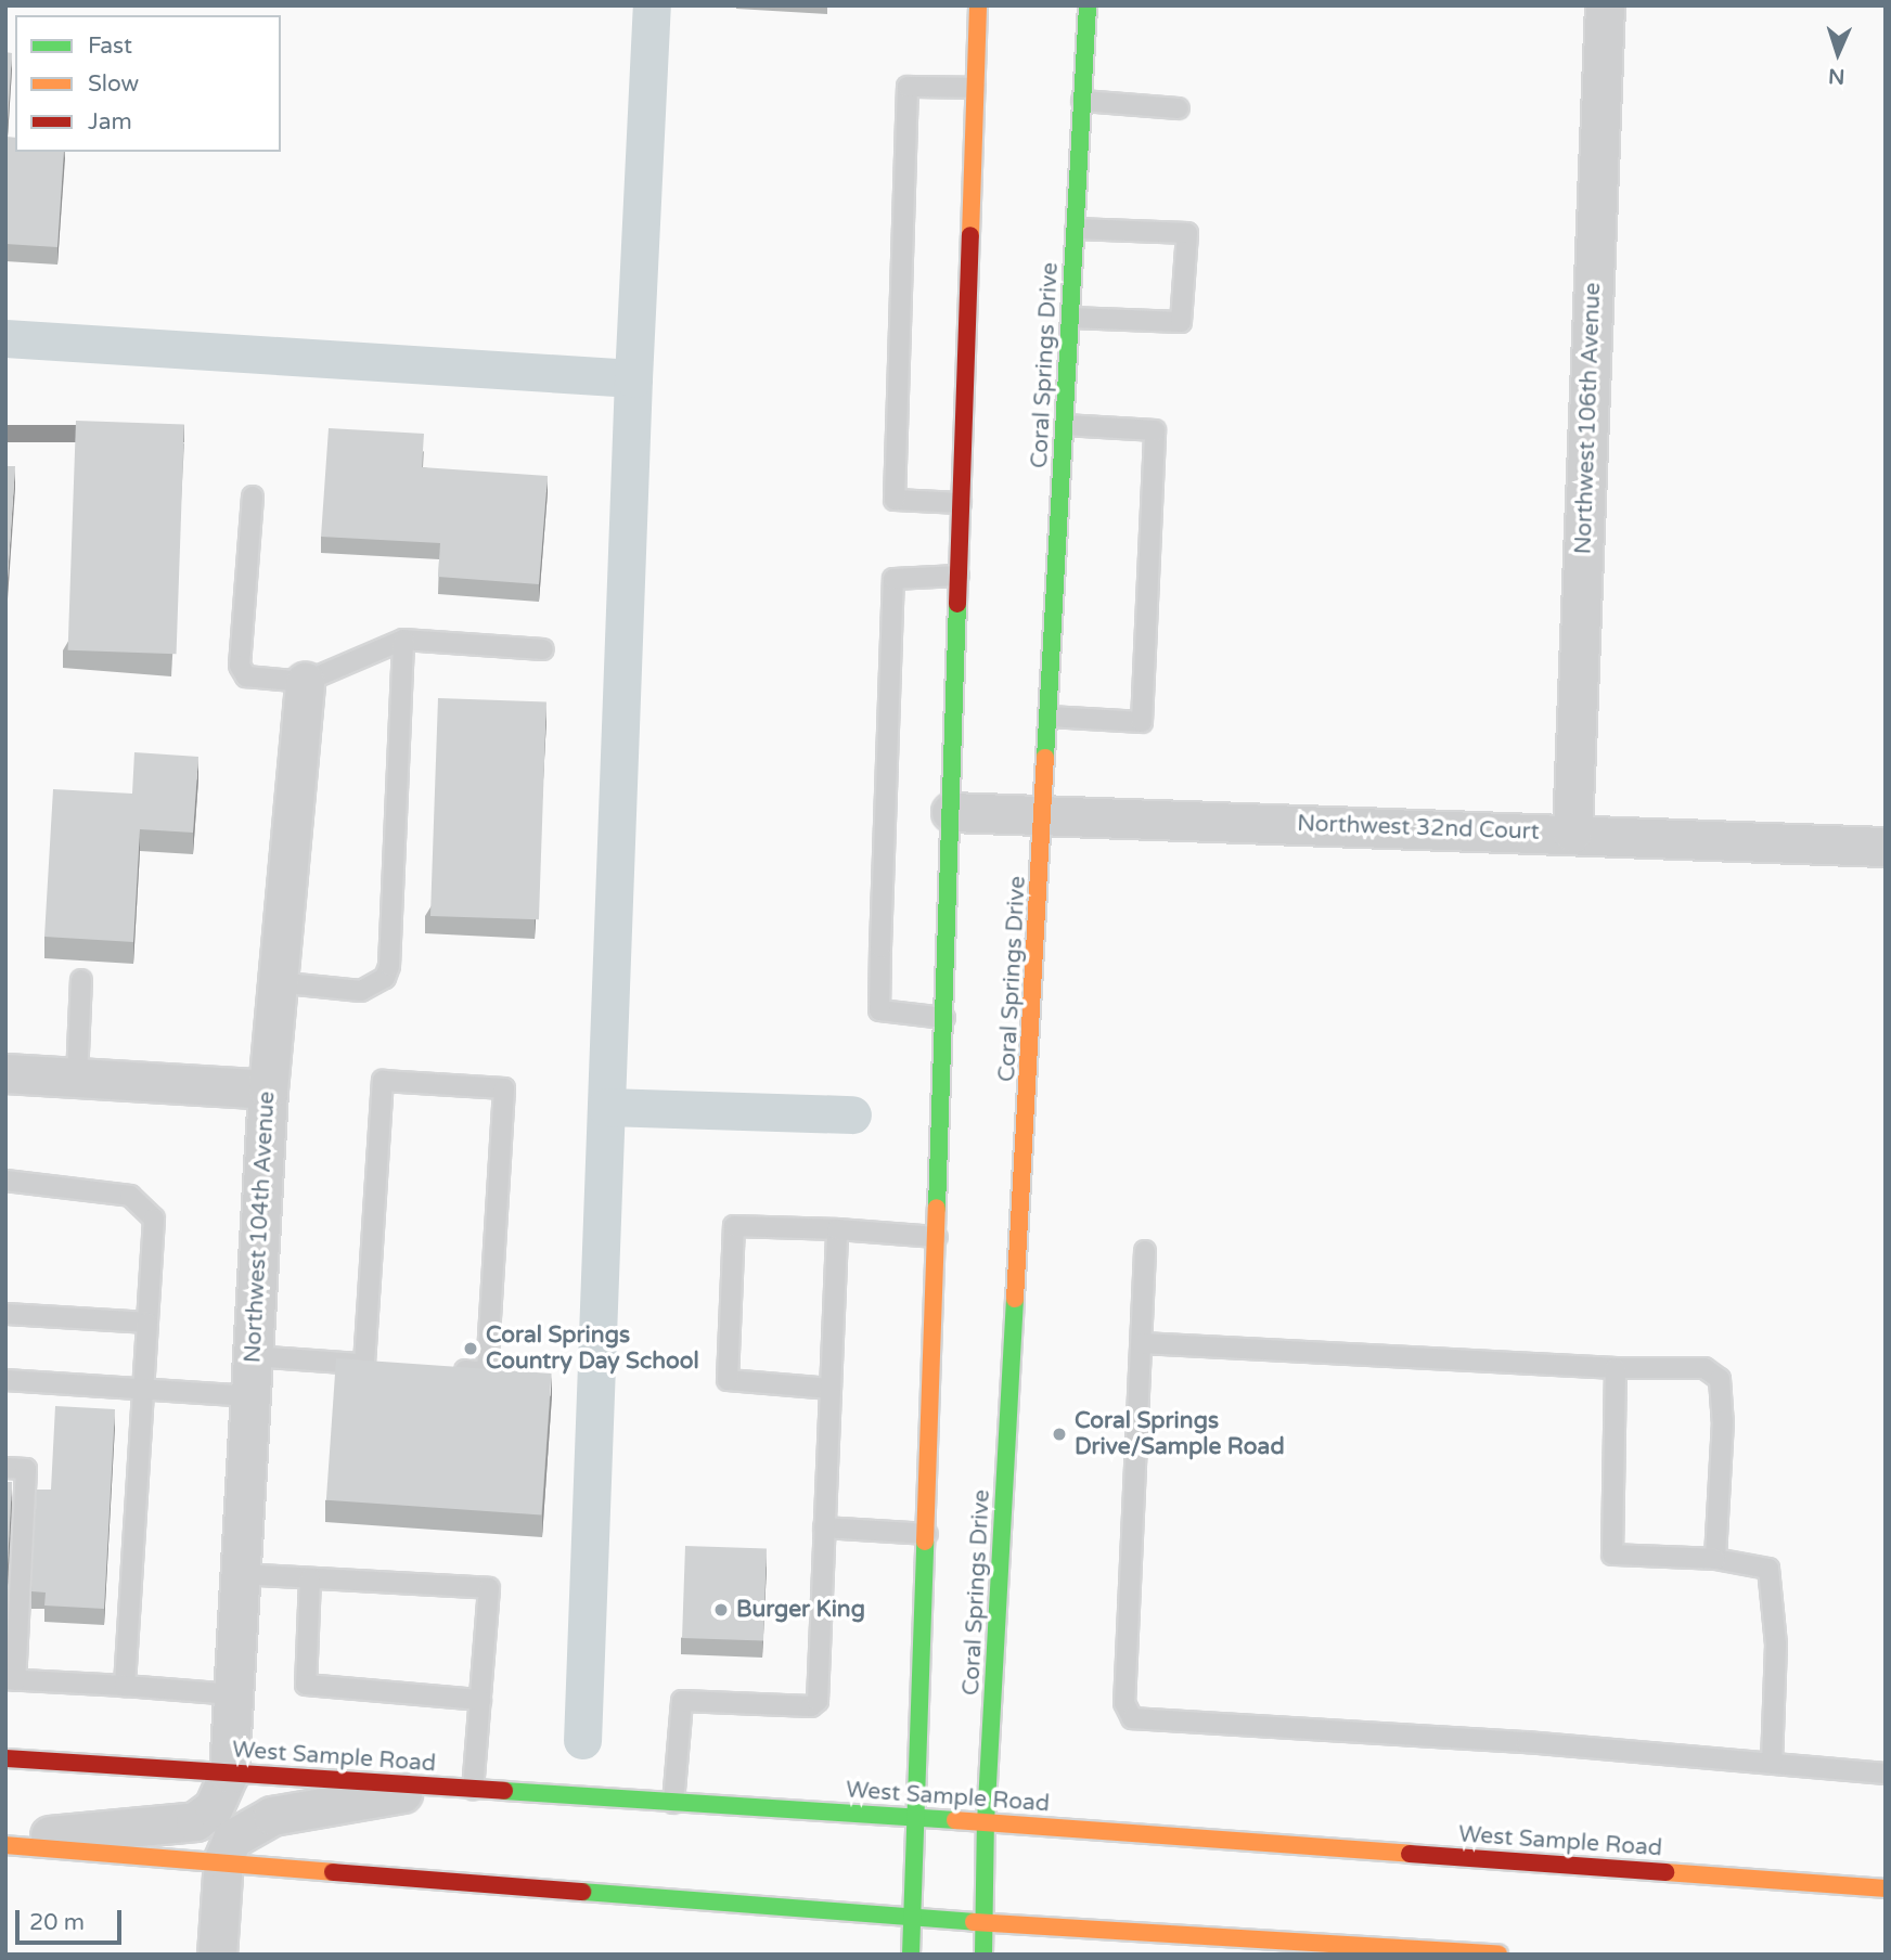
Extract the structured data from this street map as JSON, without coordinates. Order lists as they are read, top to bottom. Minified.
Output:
{"streets":{"main road":["Coral Springs Drive","West Sample Road"],"street":["Northwest 106th Avenue","Northwest 32nd Court","Northwest 104th Avenue"]},"crossings":[["Coral Springs Drive","Northwest 32nd Court"],["Coral Springs Drive","West Sample Road"],["Northwest 106th Avenue","Northwest 32nd Court"],["Northwest 104th Avenue","West Sample Road"]],"places":["Coral Springs Country Day School","Coral Springs Drive/Sample Road","Burger King"],"legend":["Fast","Slow","Jam"],"scale_bar":"20 m","north":"bottom"}
